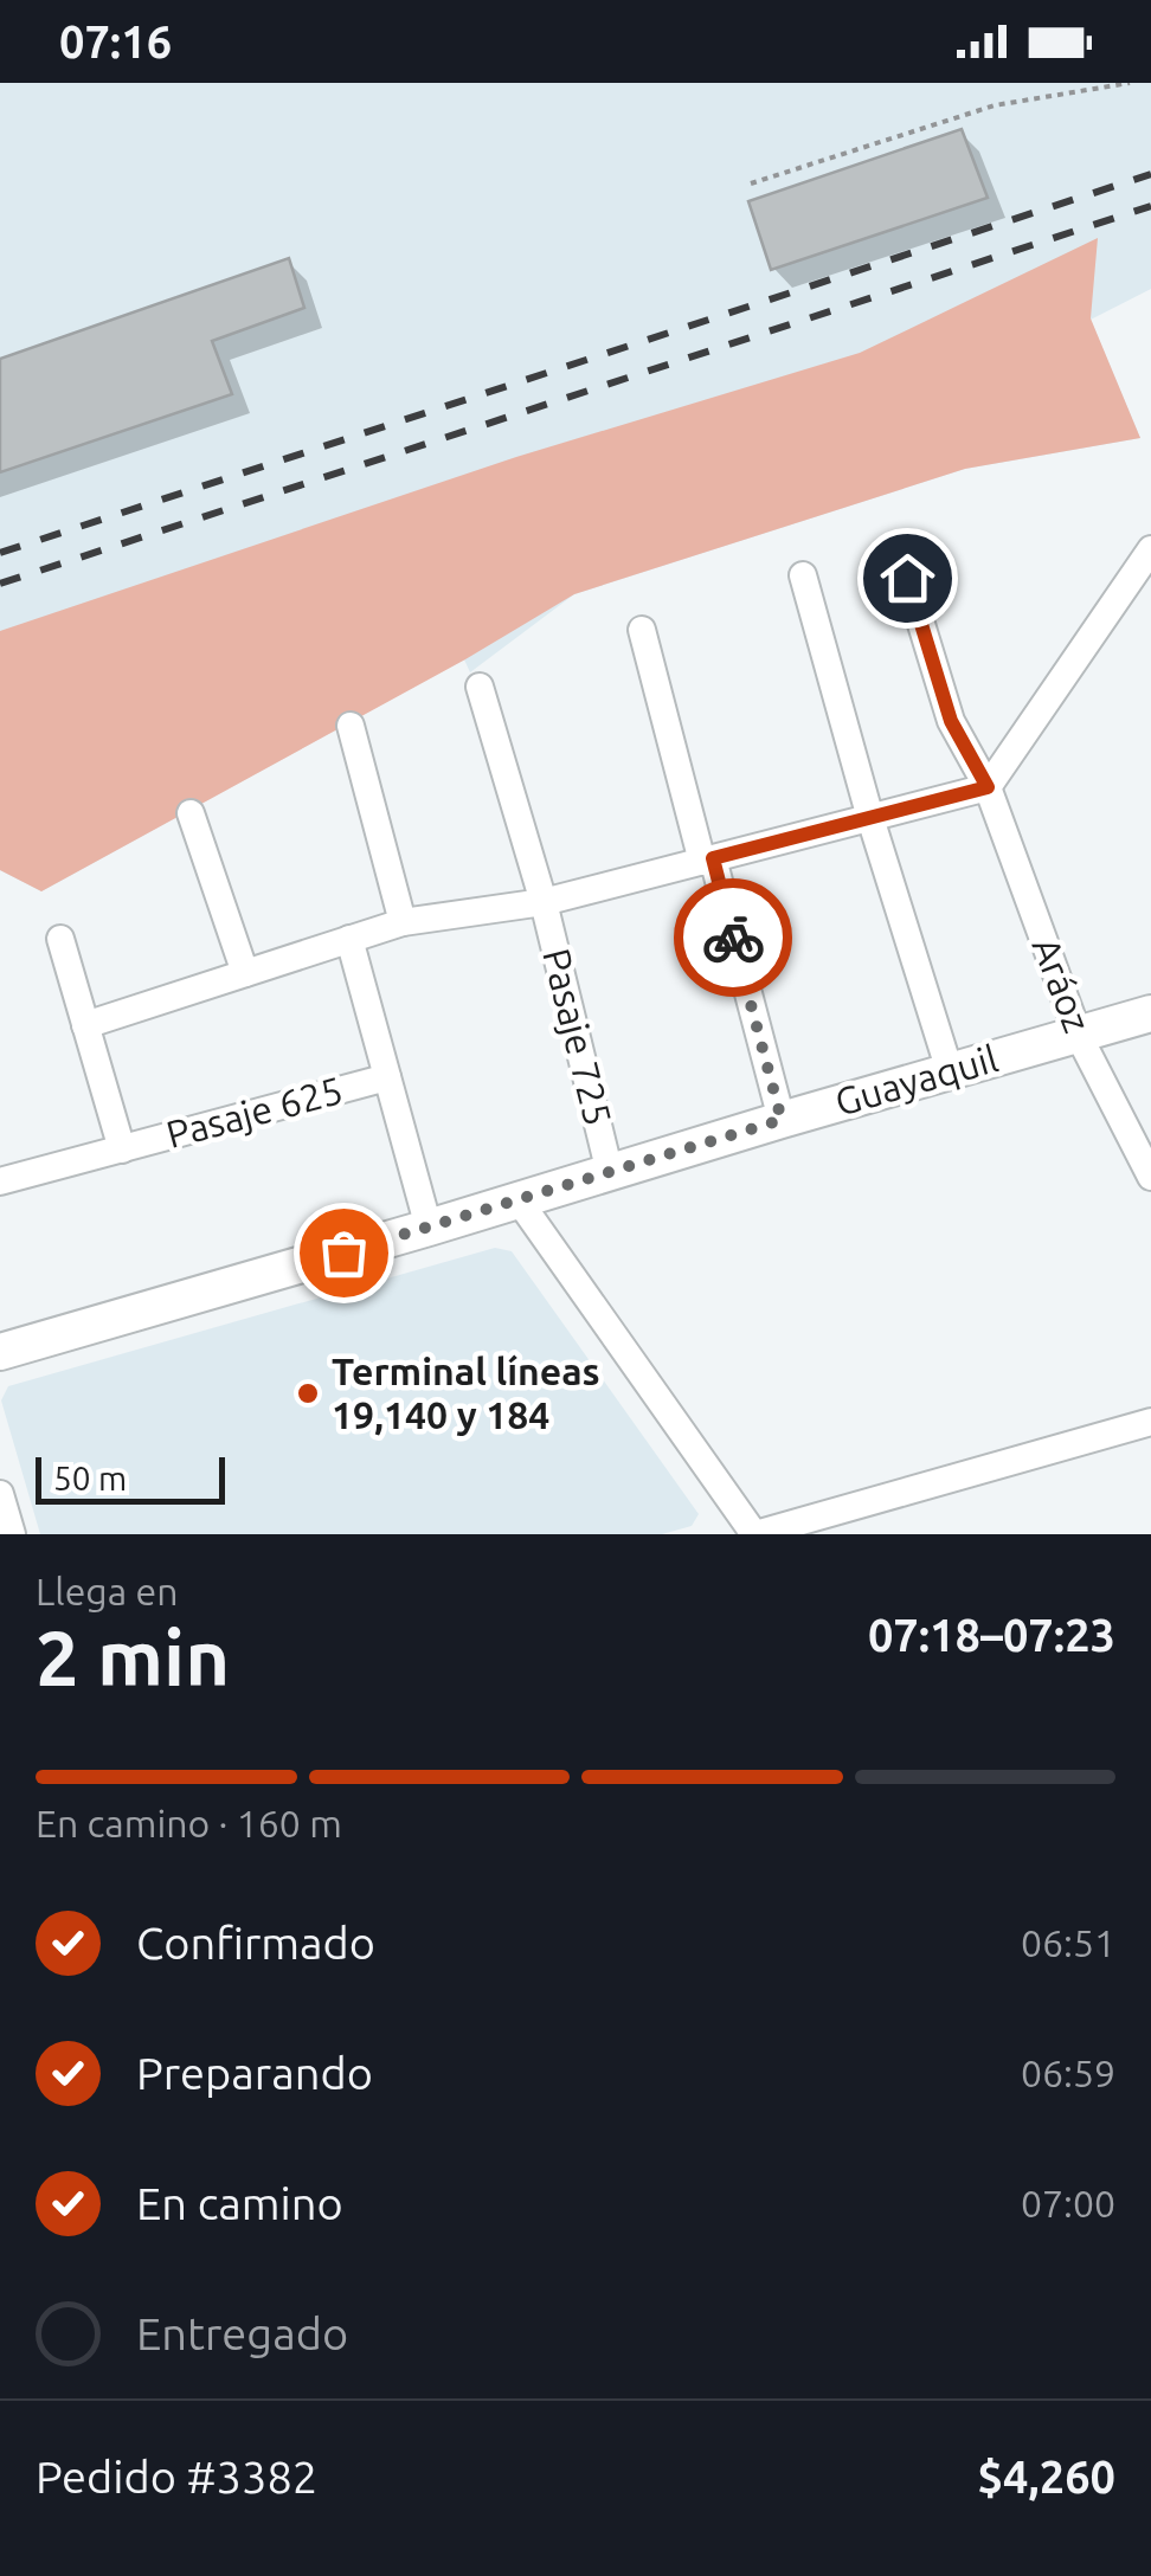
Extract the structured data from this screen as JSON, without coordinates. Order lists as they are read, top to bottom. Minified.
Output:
{"streets":{"street":["Aráoz","Pasaje 725","Guayaquil","Pasaje 625"]},"crossings":[["Aráoz","Guayaquil"],["Pasaje 725","Guayaquil"]],"places":["Terminal líneas 19,140 y 184"],"scale_bar":"50 m","page":{"status":"07:16","scale":"50 m","heading":["2 min","Llega en","07:18–07:23"],"panel":["Pedido #3382","$4,260"],"bar":"En camino · 160 m","list":[["Confirmado","06:51"],["Preparando","06:59"],["En camino","07:00"],"Entregado"]}}
